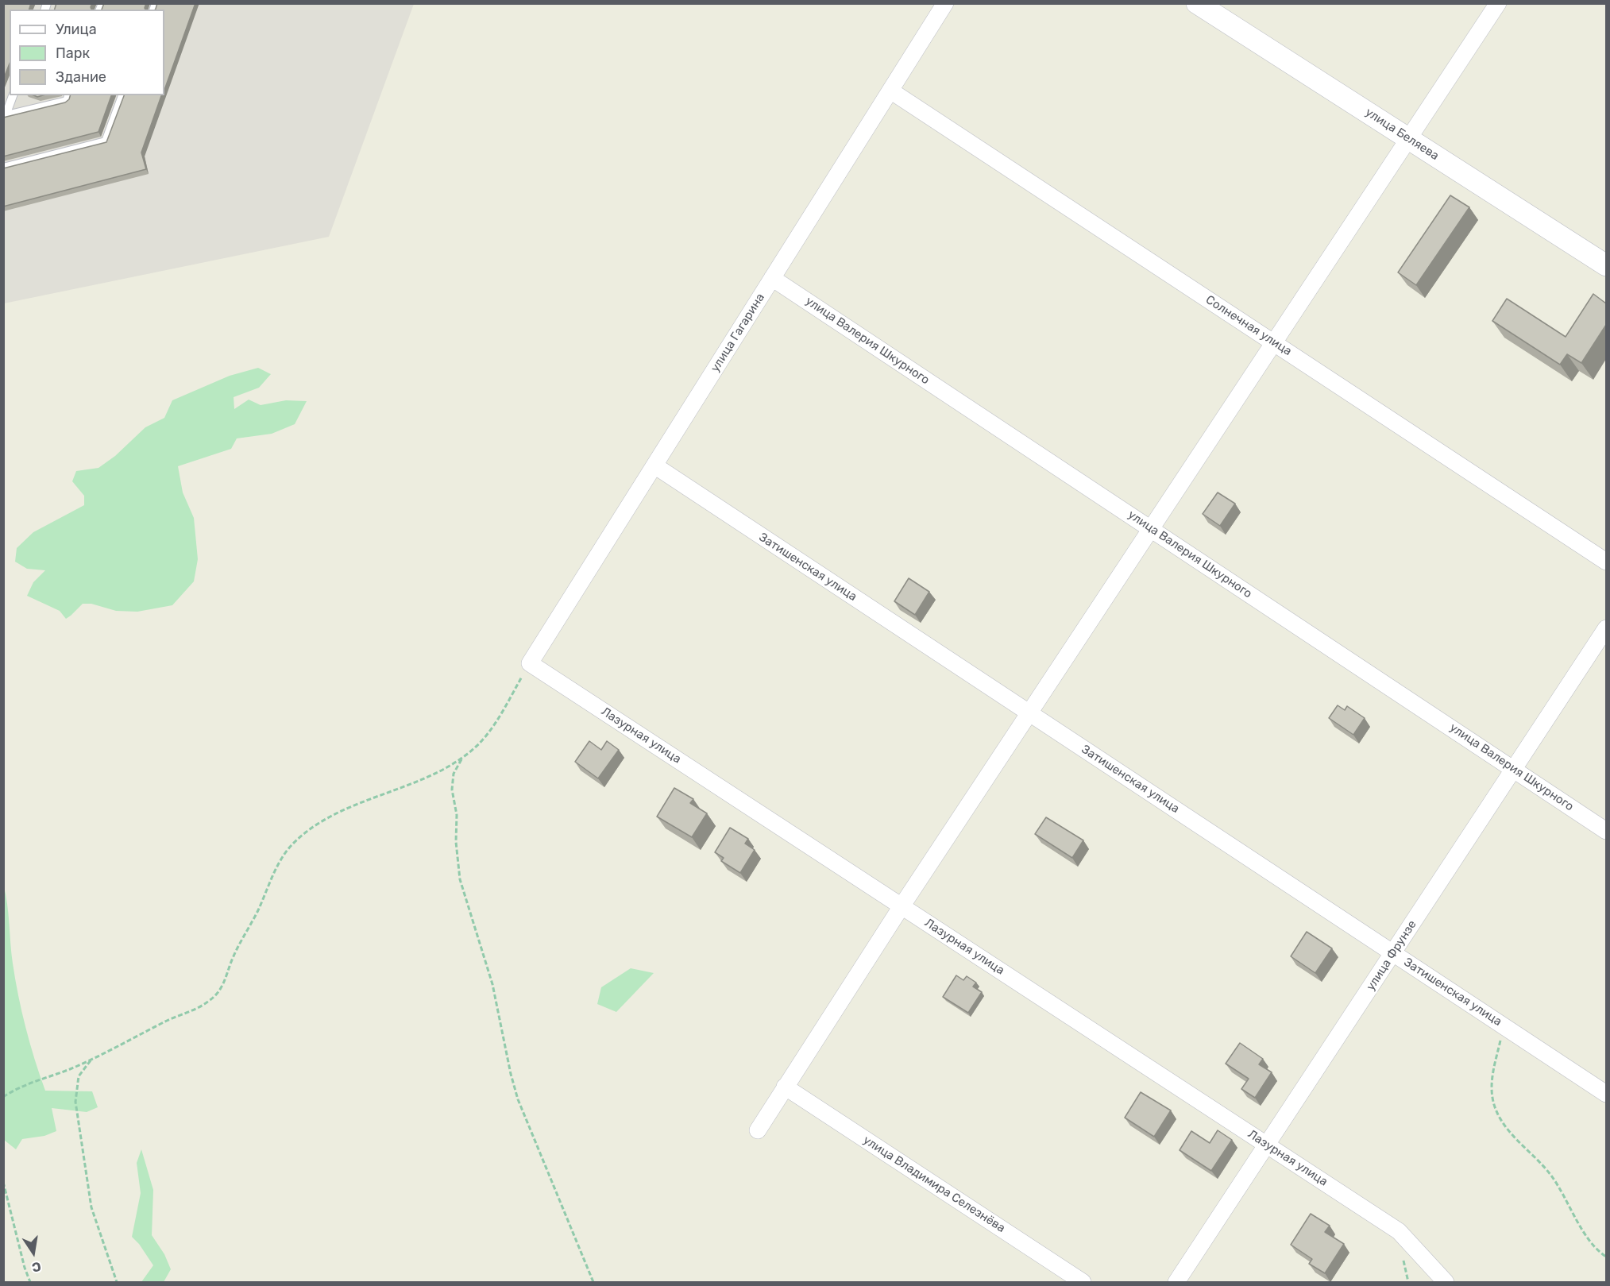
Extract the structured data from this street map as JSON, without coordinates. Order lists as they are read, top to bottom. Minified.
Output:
{"streets":{"street":["улица Беляева","Солнечная улица","улица Гагарина","улица Валерия Шкурного","Затишенская улица","Лазурная улица","улица Фрунзе","улица Владимира Селезнёва"]},"crossings":[["Солнечная улица","улица Гагарина"],["улица Гагарина","улица Валерия Шкурного"],["улица Гагарина","Затишенская улица"],["улица Гагарина","Лазурная улица"],["улица Валерия Шкурного","улица Фрунзе"],["Затишенская улица","улица Фрунзе"],["Лазурная улица","улица Фрунзе"]],"legend":["Улица","Парк","Здание"],"north":"bottom"}
